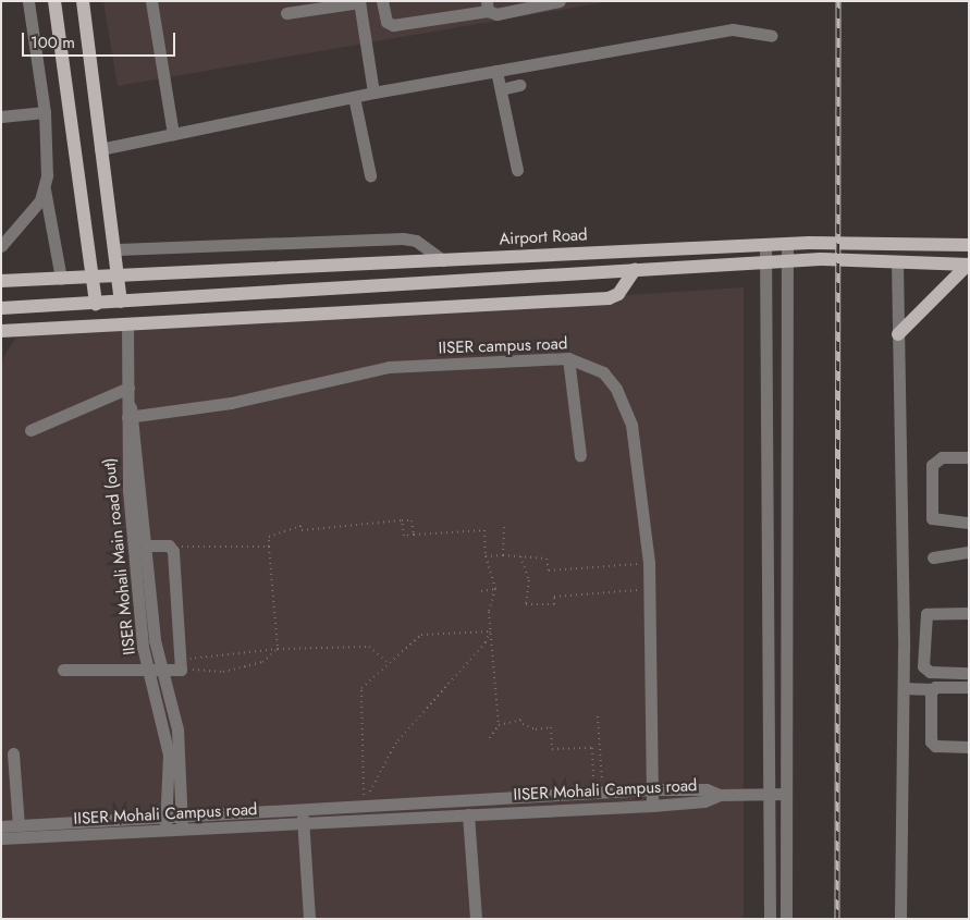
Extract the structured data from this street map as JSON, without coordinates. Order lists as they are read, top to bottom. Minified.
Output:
{"streets":{"main road":["Airport Road"],"street":["IISER campus road","IISER Mohali Main road (out)","IISER Mohali Campus road"]},"crossings":[["IISER campus road","IISER Mohali Main road (out)"],["IISER campus road","IISER Mohali Campus road"],["IISER Mohali Main road (out)","IISER Mohali Campus road"]],"scale_bar":"100 m"}
